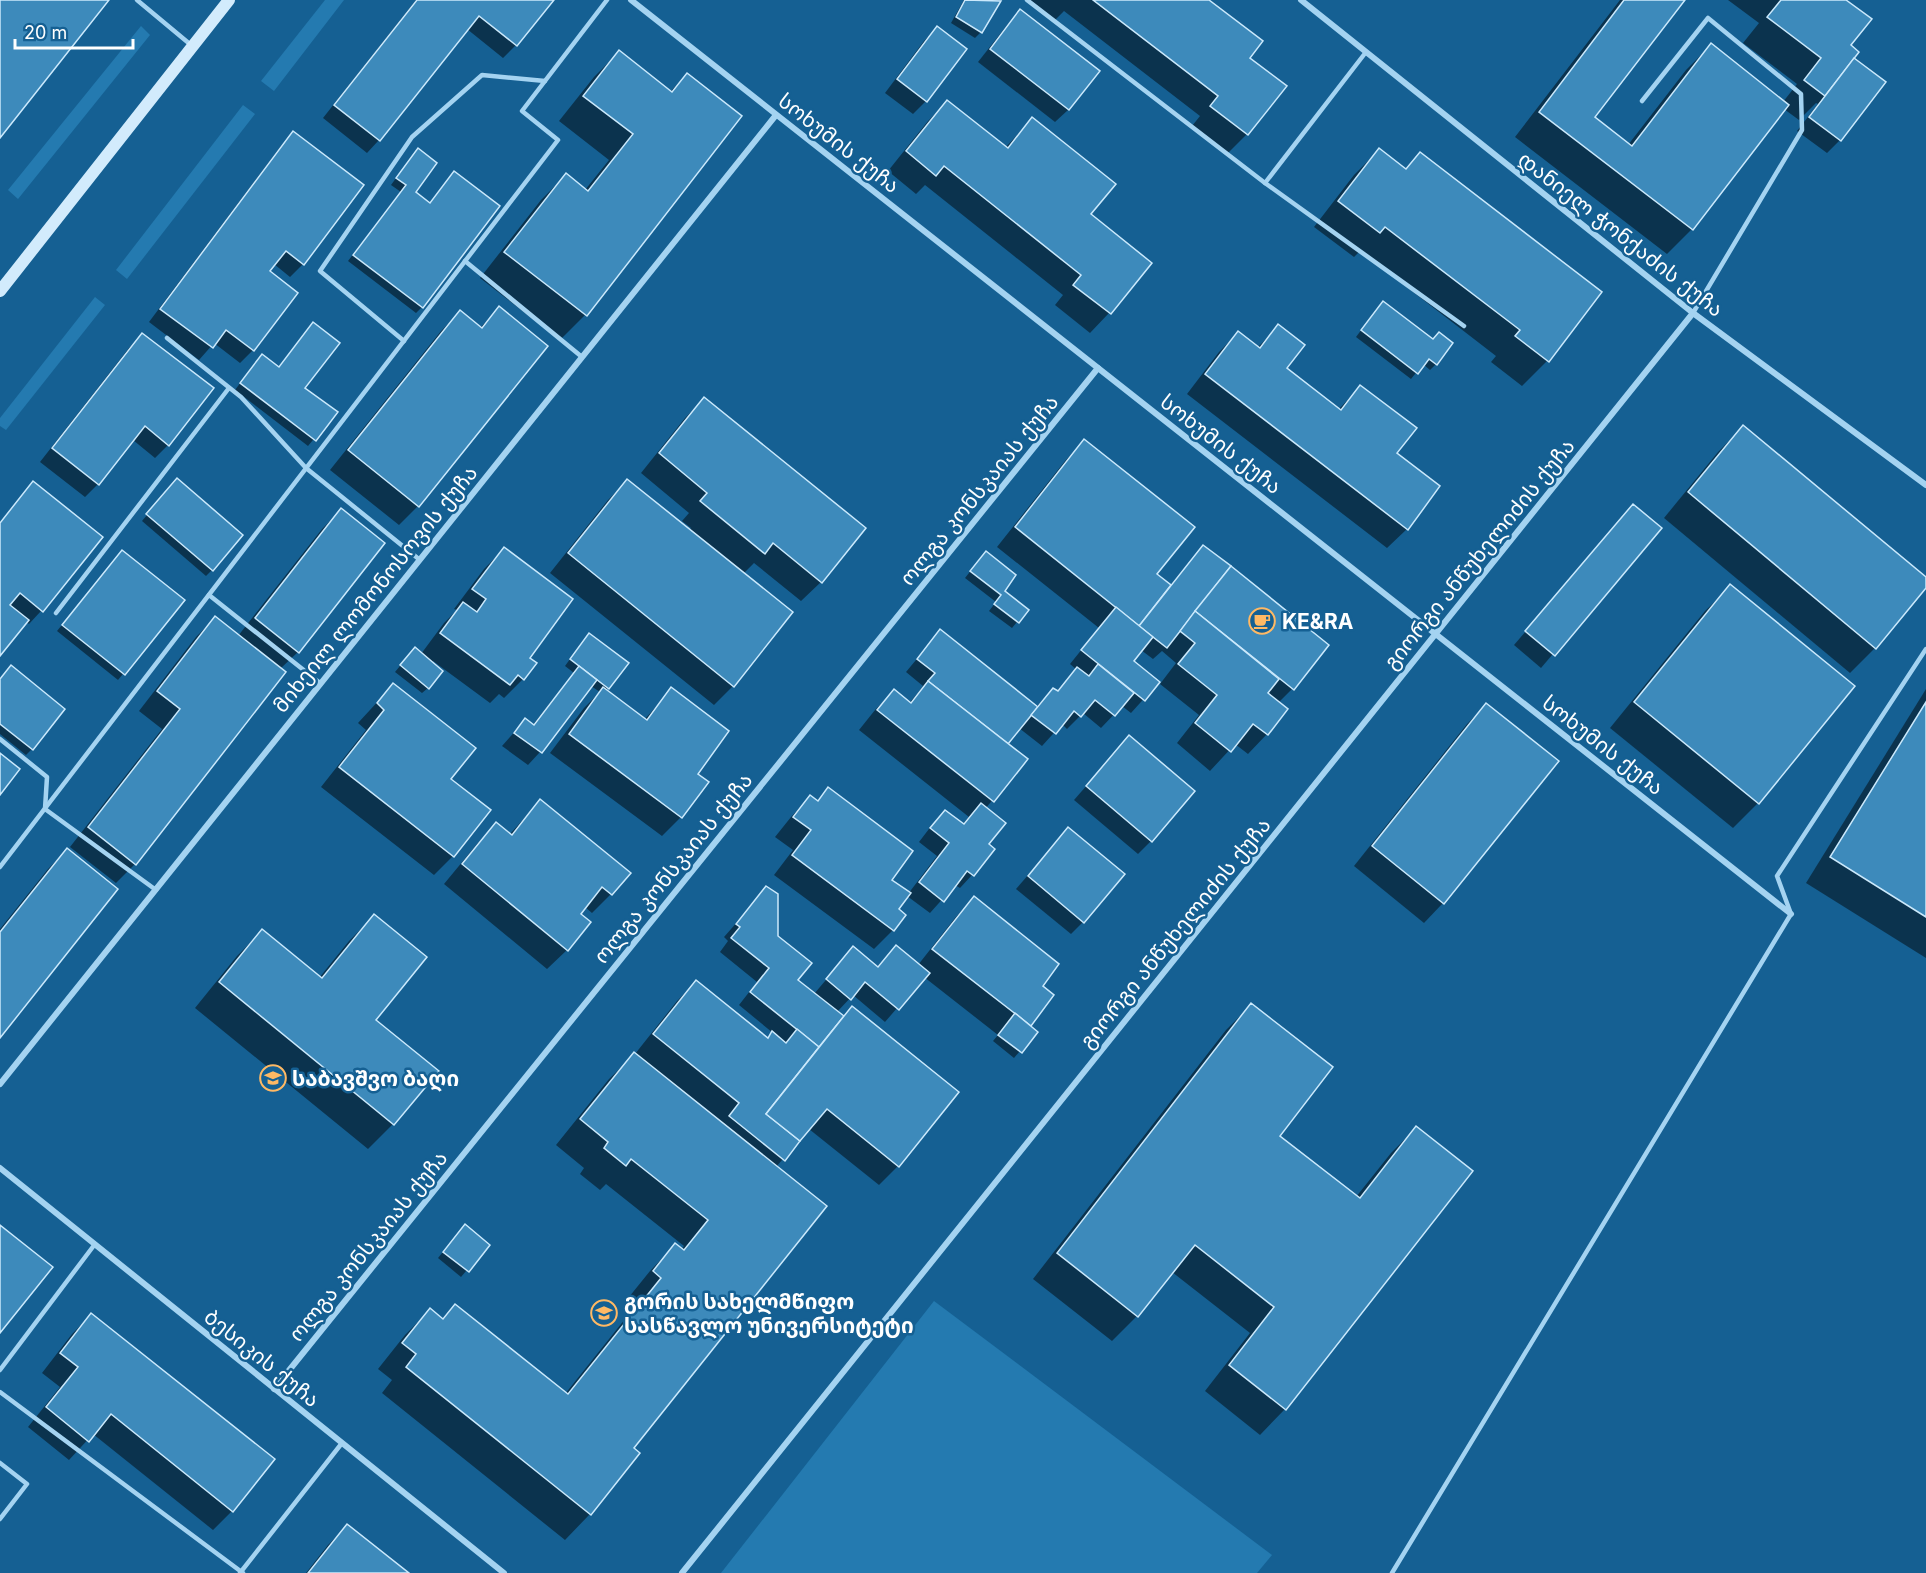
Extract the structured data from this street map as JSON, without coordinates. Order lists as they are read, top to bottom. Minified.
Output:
{"streets":{"street":["სოხუმის ქუჩა","დანიელ ჭონქაძის ქუჩა","ოლგა კონსკაიას ქუჩა","გიორგი ანწუხელიძის ქუჩა","მიხეილ ლომონოსოვის ქუჩა","ბესიკის ქუჩა"]},"crossings":[["სოხუმის ქუჩა","ოლგა კონსკაიას ქუჩა"],["სოხუმის ქუჩა","გიორგი ანწუხელიძის ქუჩა"],["სოხუმის ქუჩა","მიხეილ ლომონოსოვის ქუჩა"],["დანიელ ჭონქაძის ქუჩა","გიორგი ანწუხელიძის ქუჩა"],["ოლგა კონსკაიას ქუჩა","ბესიკის ქუჩა"]],"places":{"cafe":["KE&RA"],"school or university":["საბავშვო ბაღი","გორის სახელმწიფო სასწავლო უნივერსიტეტი"]},"scale_bar":"20 m"}
